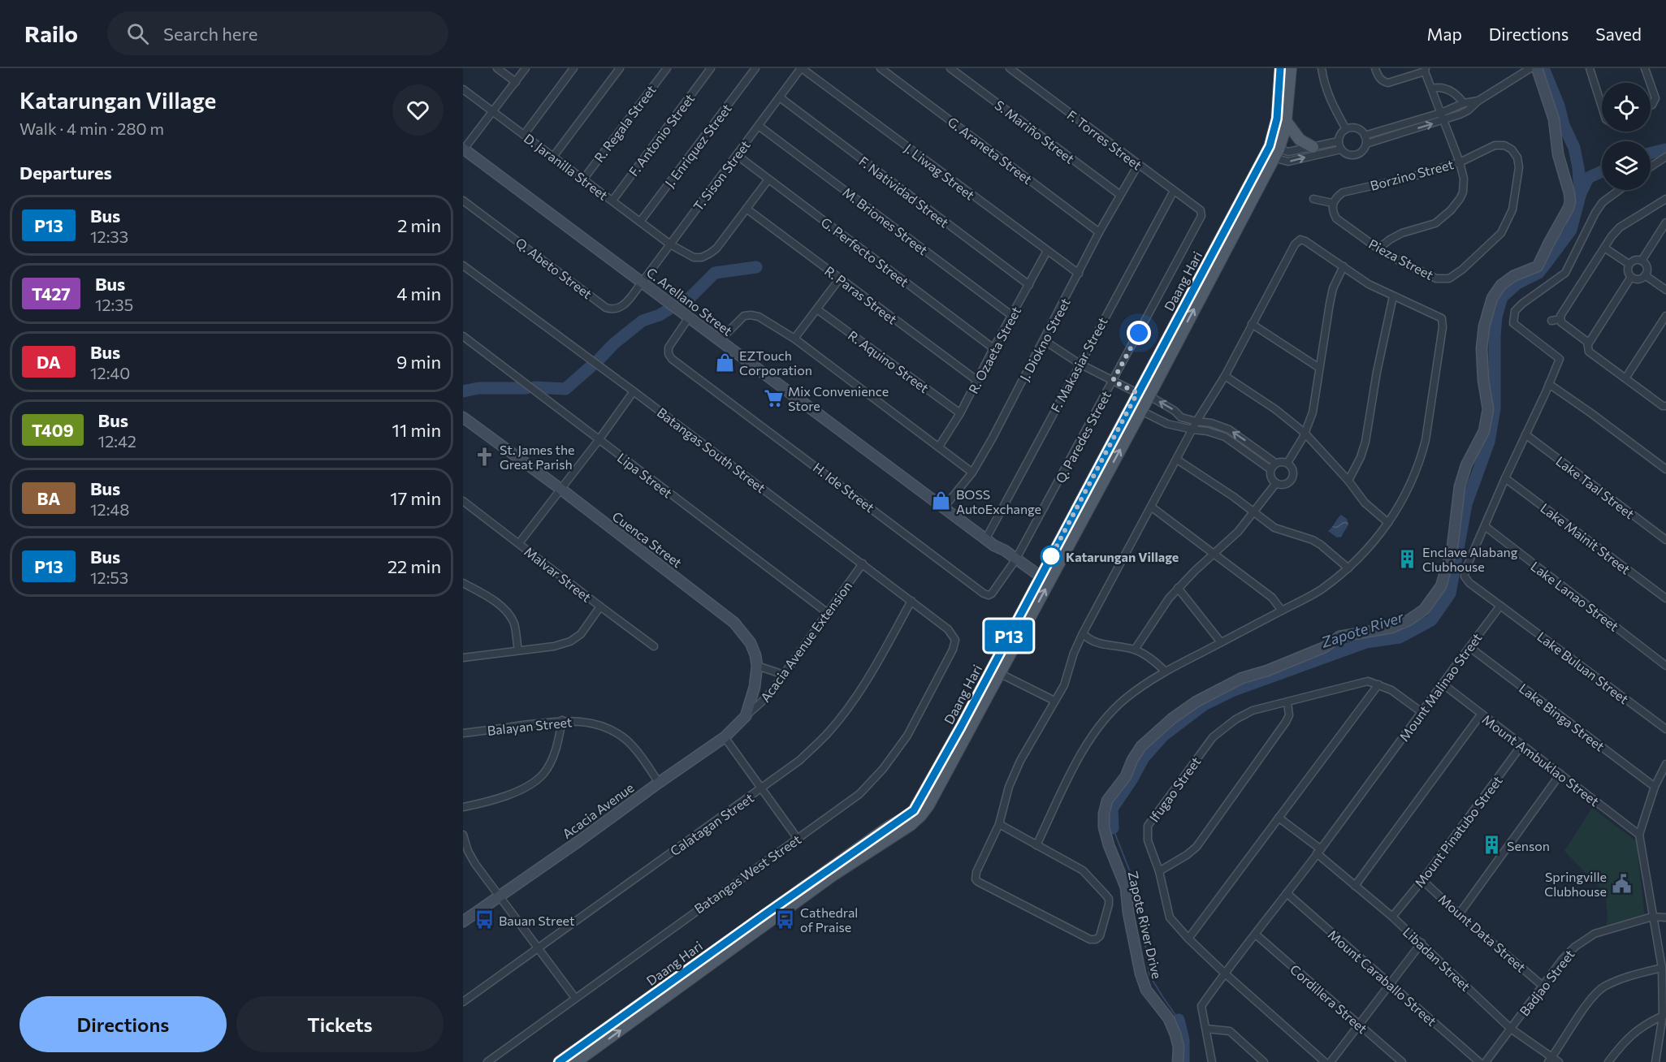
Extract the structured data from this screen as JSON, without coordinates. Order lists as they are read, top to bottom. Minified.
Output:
{"streets":{"main road":["Daang Hari"],"street":["R. Regala Street","S. Mariño Street","F. Antonio Street","F. Torres Street","J. Enriquez Street","G. Araneta Street","D. Jaranilla Street","J. Liwag Street","Borzino Street","T. Sison Street","F. Natividad Street","M. Briones Street","G. Perfecto Street","Pieza Street","Q. Abeto Street","R. Paras Street","C. Arellano Street","J. Diokno Street","R. Ozaeta Street","R. Aquino Street","F. Makasiar Street","Q. Paredes Street","Batangas South Street","Lipa Street","H. Ide Street","Lake Taal Street","Lake Mainit Street","Cuenca Street","Malvar Street","Lake Lanao Street","Acacia Avenue Extension","Lake Buluan Street","Mount Malinao Street","Lake Binga Street","Balayan Street","Mount Ambuklao Street","Ifugao Street","Acacia Avenue","Calatagan Street","Mount Pinatubo Street","Batangas West Street","Zapote River Drive","Mount Data Street","Libadan Street","Mount Caraballo Street","Badjao Street","Cordillera Street"]},"crossings":[["R. Regala Street","D. Jaranilla Street"],["S. Mariño Street","J. Diokno Street"],["F. Antonio Street","D. Jaranilla Street"],["F. Torres Street","J. Diokno Street"],["F. Torres Street","F. Makasiar Street"],["F. Torres Street","Q. Paredes Street"],["J. Enriquez Street","D. Jaranilla Street"],["G. Araneta Street","J. Diokno Street"],["D. Jaranilla Street","T. Sison Street"],["D. Jaranilla Street","R. Paras Street"],["J. Liwag Street","T. Sison Street"],["J. Liwag Street","J. Diokno Street"],["J. Liwag Street","R. Ozaeta Street"],["Borzino Street","Pieza Street"],["T. Sison Street","F. Natividad Street"],["T. Sison Street","M. Briones Street"],["T. Sison Street","G. Perfecto Street"],["T. Sison Street","Q. Abeto Street"],["T. Sison Street","C. Arellano Street"],["F. Natividad Street","R. Ozaeta Street"],["M. Briones Street","R. Ozaeta Street"],["G. Perfecto Street","R. Ozaeta Street"],["Q. Abeto Street","C. Arellano Street"],["Daang Hari","C. Arellano Street"],["R. Paras Street","R. Ozaeta Street"],["C. Arellano Street","J. Diokno Street"],["C. Arellano Street","F. Makasiar Street"],["C. Arellano Street","Q. Paredes Street"],["C. Arellano Street","H. Ide Street"],["R. Ozaeta Street","R. Aquino Street"],["Q. Paredes Street","H. Ide Street"],["Batangas South Street","Acacia Avenue Extension"],["Batangas South Street","Calatagan Street"],["Batangas South Street","Batangas West Street"],["Lipa Street","Acacia Avenue Extension"],["Cuenca Street","Acacia Avenue Extension"],["Cuenca Street","Acacia Avenue"],["Acacia Avenue Extension","Acacia Avenue"],["Lake Buluan Street","Mount Malinao Street"],["Mount Malinao Street","Lake Binga Street"],["Mount Malinao Street","Mount Ambuklao Street"],["Mount Malinao Street","Ifugao Street"],["Mount Malinao Street","Libadan Street"],["Mount Malinao Street","Mount Caraballo Street"],["Mount Malinao Street","Cordillera Street"],["Balayan Street","Acacia Avenue"],["Mount Ambuklao Street","Mount Pinatubo Street"],["Mount Pinatubo Street","Mount Data Street"],["Mount Pinatubo Street","Libadan Street"],["Mount Data Street","Badjao Street"],["Libadan Street","Badjao Street"]],"water":["Zapote River"],"places":{"shop":["EZTouch Corporation","BOSS AutoExchange"],"supermarket":["Mix Convenience Store"],"church":["St. James the Great Parish"],"other":["Katarungan Village"],"building":["Enclave Alabang Clubhouse","Senson"],"public building":["Springville Clubhouse"],"bus stop":["Cathedral of Praise","Bauan Street"]},"lines":["bus line P13"],"page":{"header":"Railo","search":"Search here","nav":["Map","Directions","Saved"],"heading":[["Katarungan Village","Walk · 4 min · 280 m"],"Departures"],"on_map":"P13","list":[{"mark":"P13","name":"Bus","note":"12:33","value":"2 min"},{"mark":"T427","name":"Bus","note":"12:35","value":"4 min"},{"mark":"DA","name":"Bus","note":"12:40","value":"9 min"},{"mark":"T409","name":"Bus","note":"12:42","value":"11 min"},{"mark":"BA","name":"Bus","note":"12:48","value":"17 min"},{"mark":"P13","name":"Bus","note":"12:53","value":"22 min"}],"buttons":["Directions","Tickets"]}}
